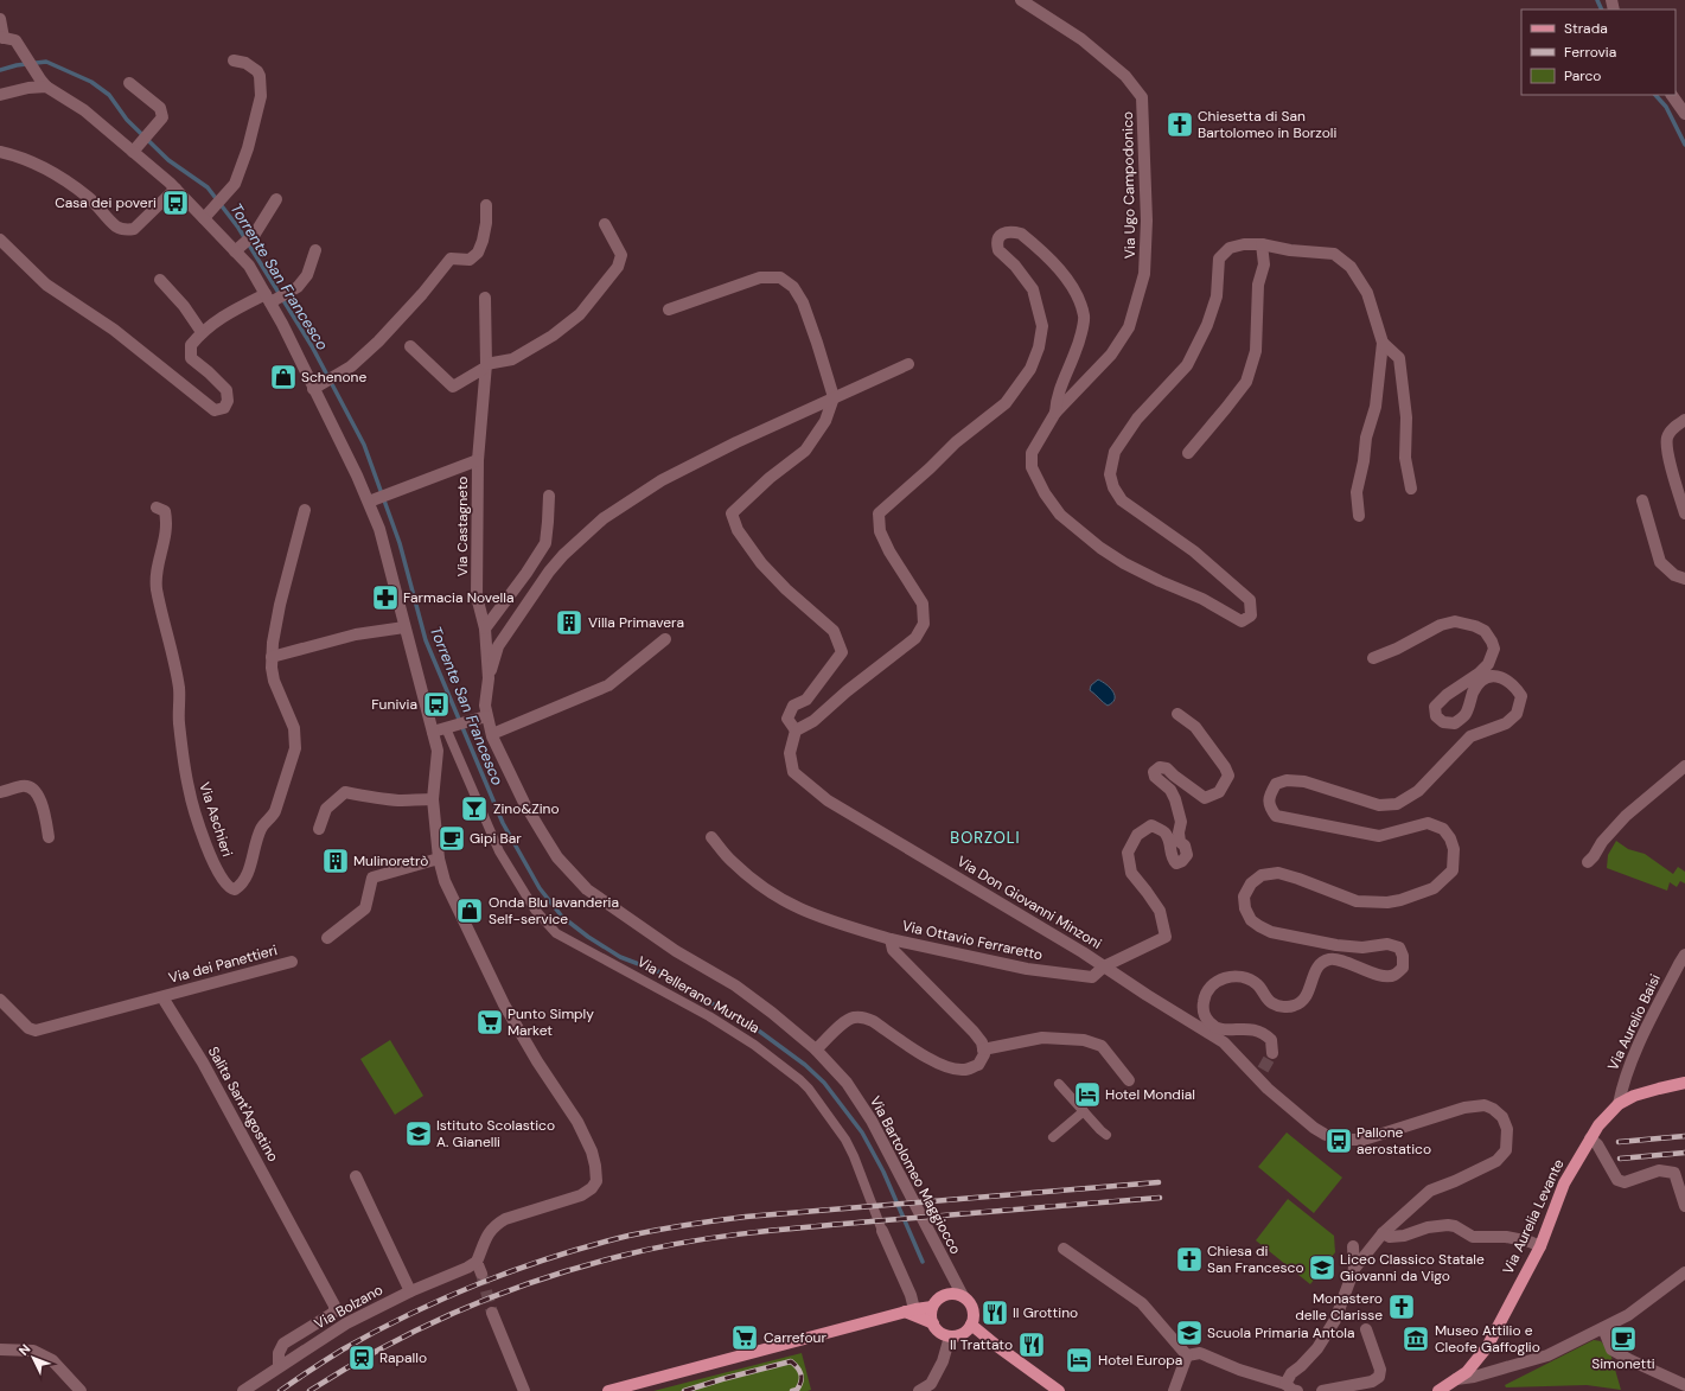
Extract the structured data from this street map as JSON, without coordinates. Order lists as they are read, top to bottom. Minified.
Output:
{"streets":{"main road":["Via Aurelia Levante"],"street":["Via Ugo Campodonico","Via Castagneto","Via Aschieri","Via Don Giovanni Minzoni","Via Ottavio Ferraretto","Via dei Panettieri","Via Pellerano Murtula","Via Aurelio Baisi","Salita Sant'Agostino","Via Bartolomeo Maggiocco","Via Bolzano"]},"crossings":[["Via Castagneto","Via Bartolomeo Maggiocco"],["Via Don Giovanni Minzoni","Via Ottavio Ferraretto"],["Via dei Panettieri","Salita Sant'Agostino"],["Via Aurelio Baisi","Via Aurelia Levante"],["Salita Sant'Agostino","Via Bolzano"]],"districts":["BORZOLI"],"water":["Torrente San Francesco"],"places":{"church":["Chiesetta di San Bartolomeo in Borzoli","Chiesa di San Francesco","Monastero delle Clarisse"],"bus stop":["Casa dei poveri","Funivia","Pallone aerostatico"],"shop":["Schenone","Onda Blu lavanderia Self-service"],"pharmacy":["Farmacia Novella"],"building":["Villa Primavera","Mulinoretrò"],"bar":["Zino&Zino"],"cafe":["Gipi Bar","Simonetti"],"supermarket":["Punto Simply Market","Carrefour"],"hotel":["Hotel Mondial","Hotel Europa"],"school or university":["Istituto Scolastico A. Gianelli","Liceo Classico Statale Giovanni da Vigo","Scuola Primaria Antola"],"restaurant":["Il Grottino","Il Trattato"],"museum":["Museo Attilio e Cleofe Gaffoglio"],"station":["Rapallo"]},"legend":["Strada","Ferrovia","Parco"],"north":"top left"}
